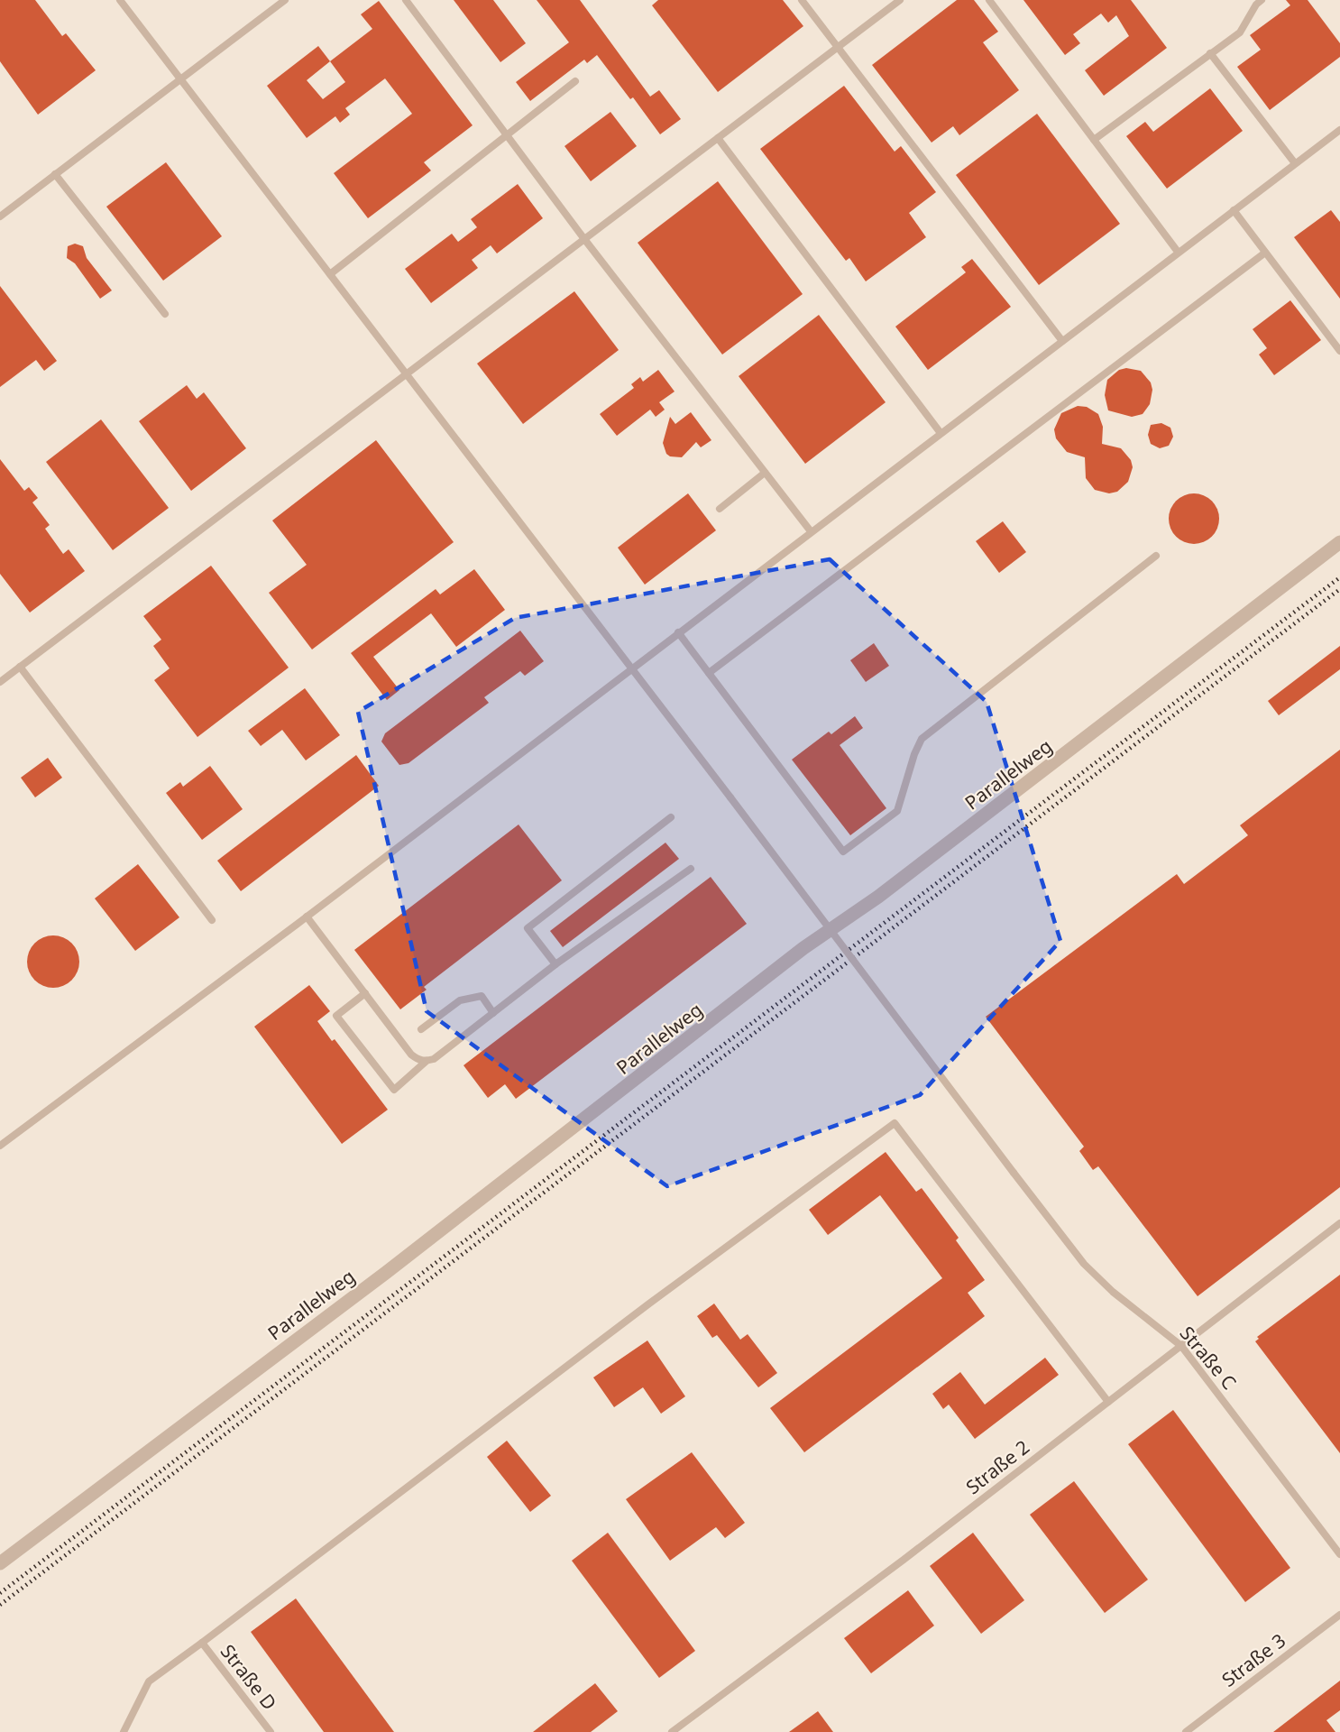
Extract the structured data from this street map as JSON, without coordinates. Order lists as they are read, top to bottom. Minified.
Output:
{"streets":{"street":["Parallelweg"],"lane":["Straße C","Straße 2","Straße 3","Straße D"]},"crossings":[["Straße C","Straße 2"]]}
